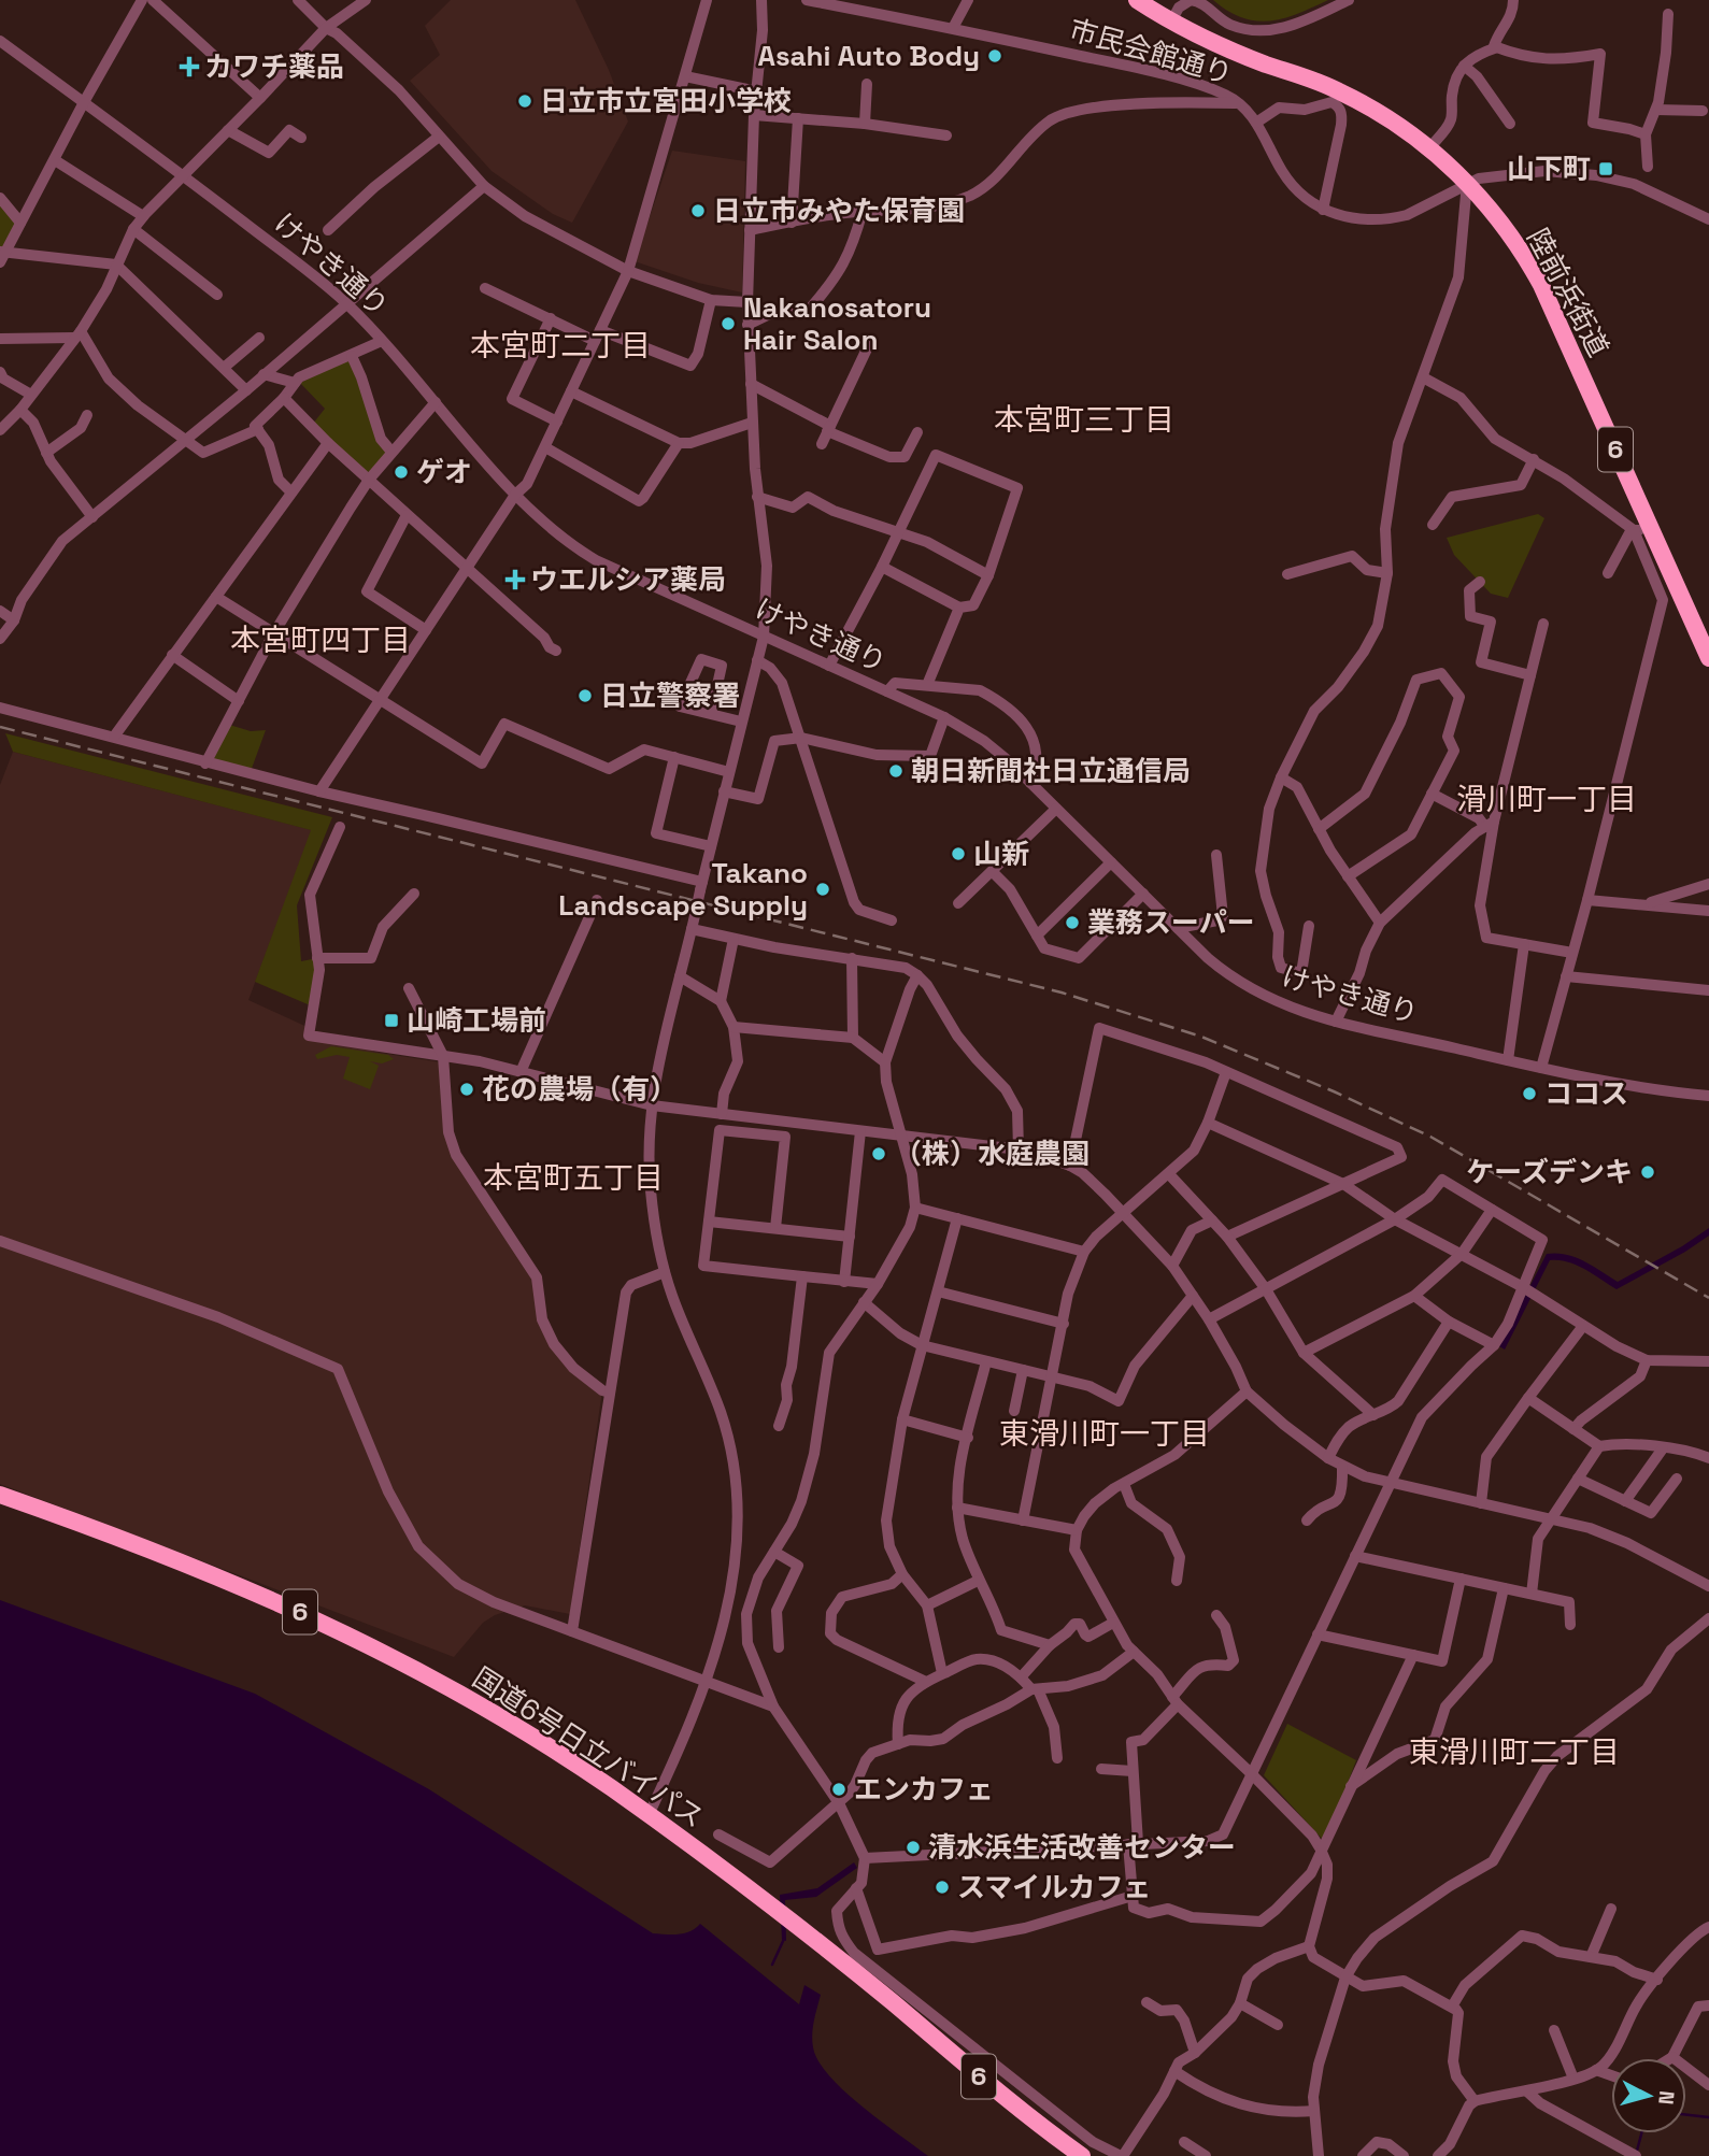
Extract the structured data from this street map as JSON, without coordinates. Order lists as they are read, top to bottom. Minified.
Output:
{"streets":{"highway":["陸前浜街道","6","国道6号日立バイパス"],"street":["市民会館通り","けやき通り"]},"crossings":[["市民会館通り","陸前浜街道"]],"districts":["本宮町二丁目","本宮町三丁目","本宮町四丁目","滑川町一丁目","本宮町五丁目","東滑川町一丁目","東滑川町二丁目"],"places":{"other":["Asahi Auto Body","日立市立宮田小学校","日立市みやた保育園","Nakanosatoru Hair Salon","ゲオ","日立警察署","朝日新聞社日立通信局","山新","Takano Landscape Supply","業務スーパー","花の農場（有）","ココス","（株）水庭農園","ケーズデンキ","エンカフェ","清水浜生活改善センター","スマイルカフェ"],"health":["カワチ薬品","ウエルシア薬局"],"transit":["山下町","山崎工場前"]},"north":"right"}
